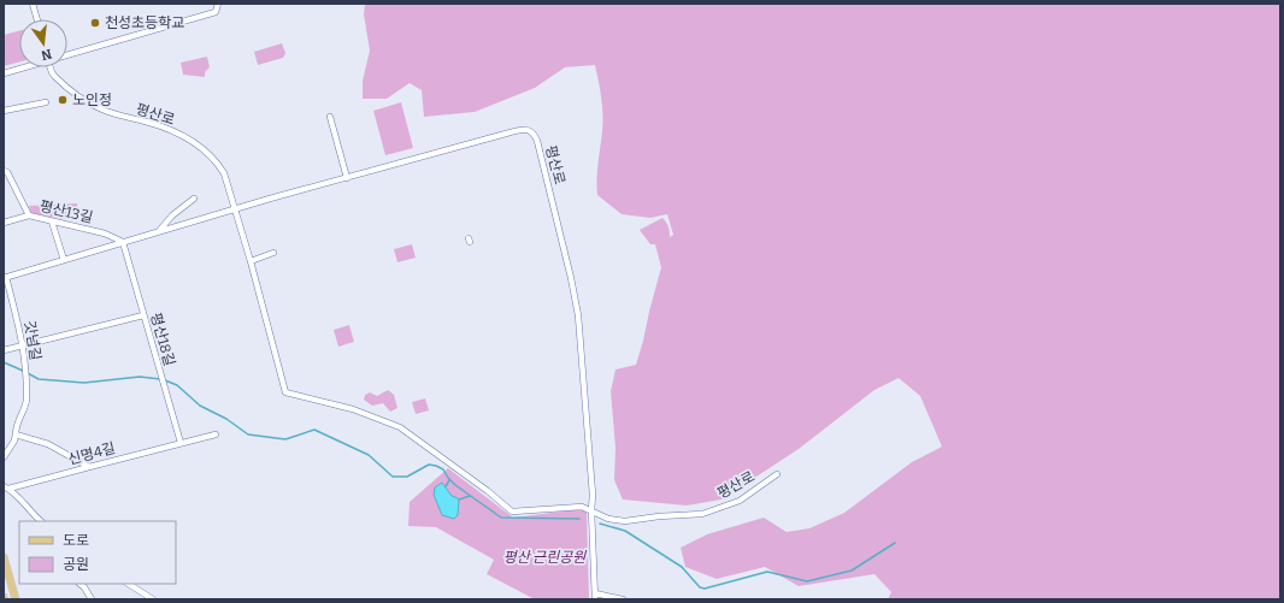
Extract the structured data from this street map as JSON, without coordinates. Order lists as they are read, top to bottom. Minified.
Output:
{"streets":{"street":["평산로","평산13길","평산18길","갓넘길","신명4길"]},"crossings":[["평산로","평산13길"],["평산로","평산18길"],["평산로","갓넘길"],["평산13길","평산18길"],["평산18길","신명4길"]],"parks":["평산 근린공원"],"places":["천성초등학교","노인정"],"legend":["도로","공원"],"north":"bottom"}
